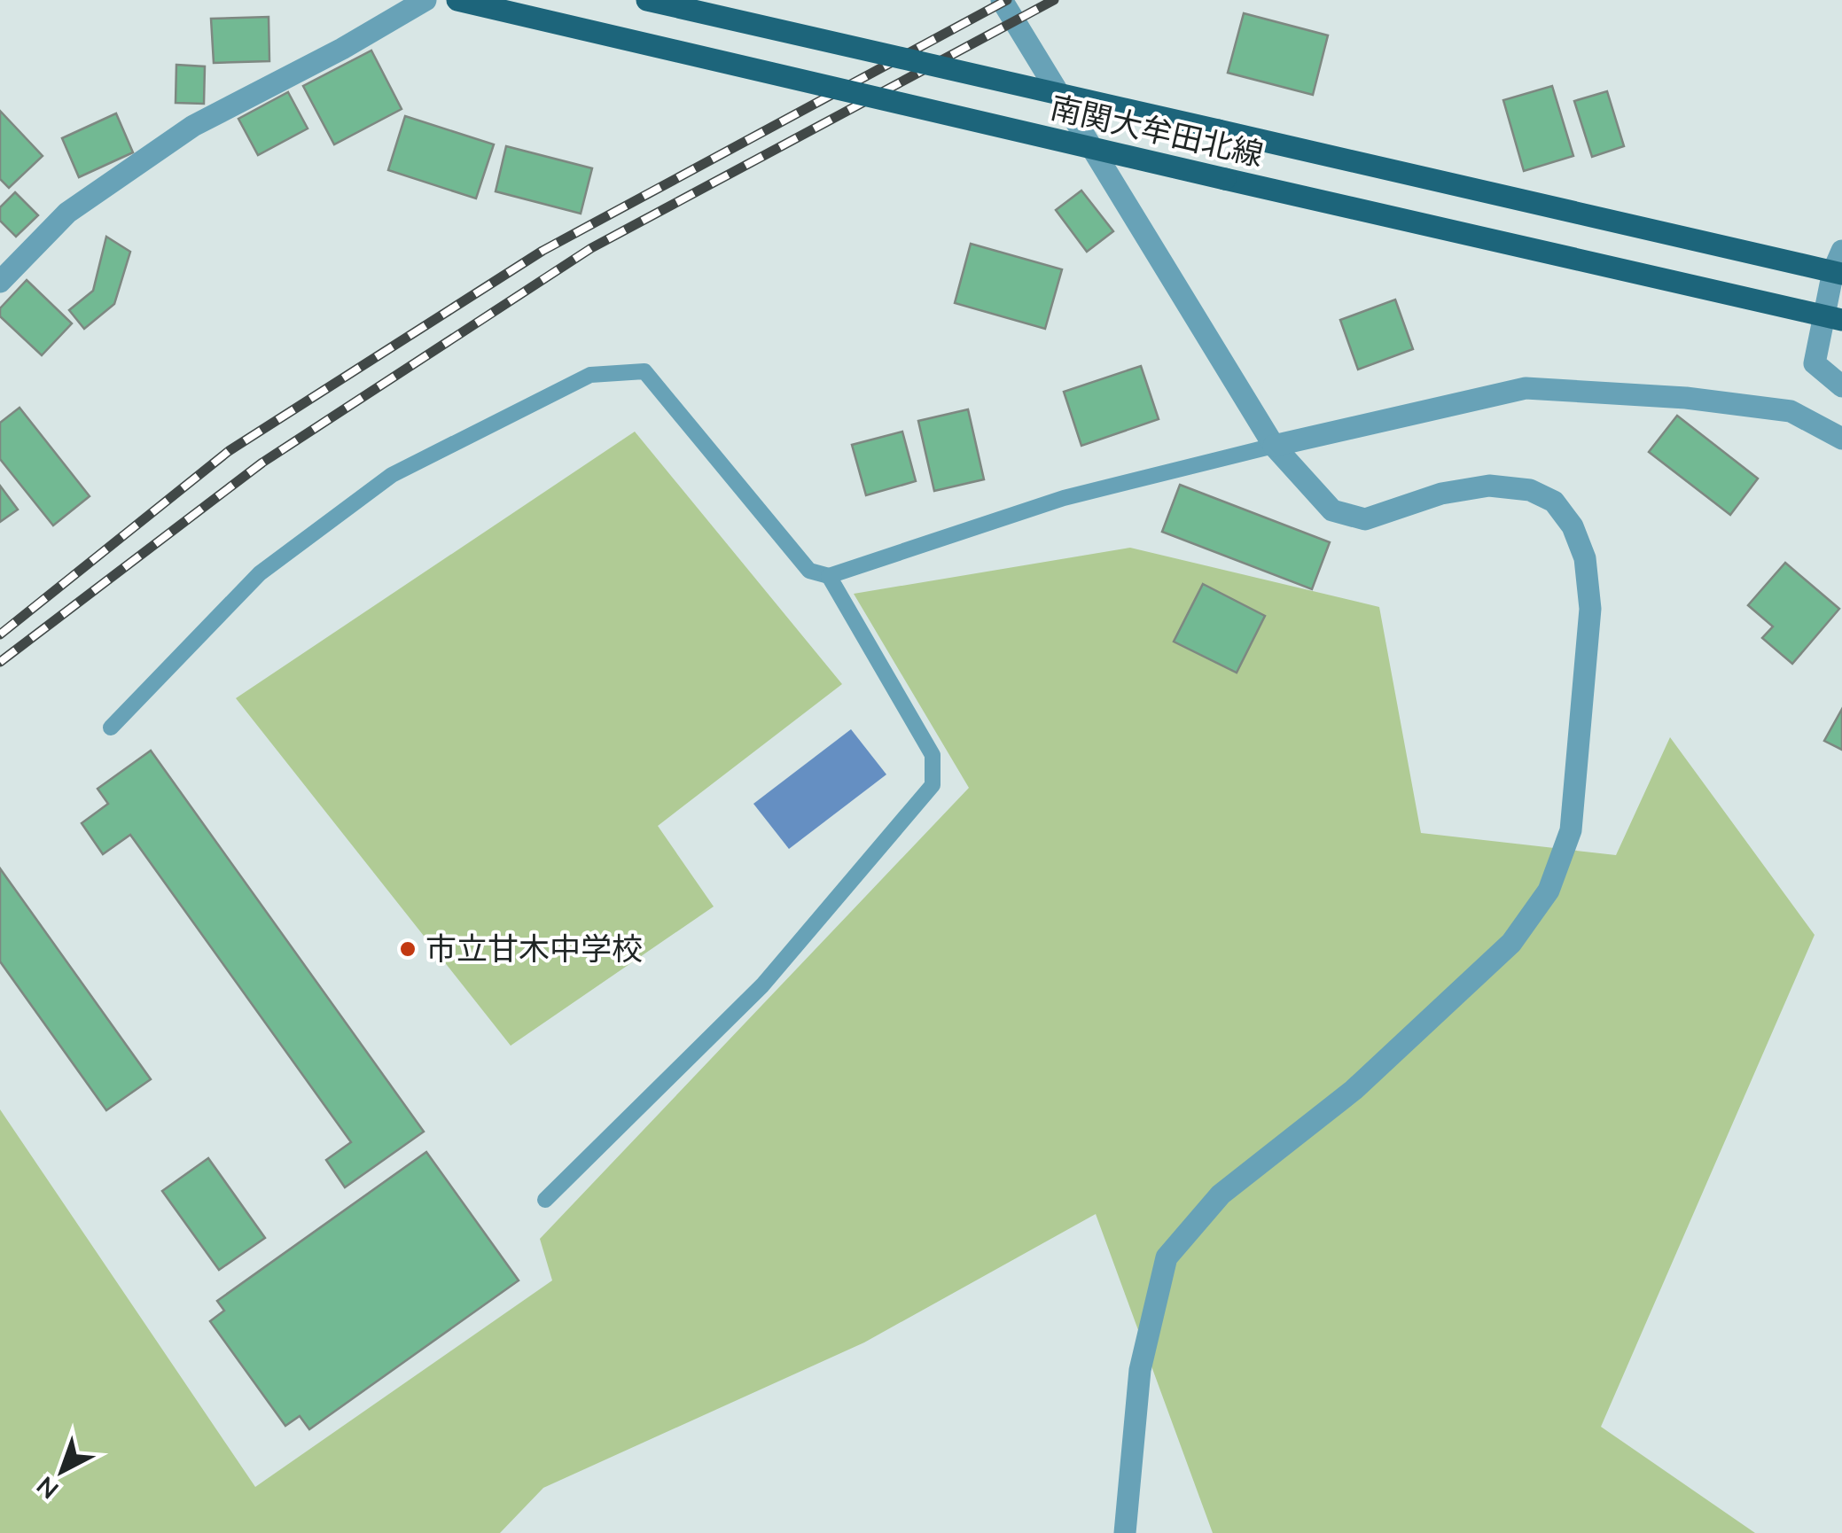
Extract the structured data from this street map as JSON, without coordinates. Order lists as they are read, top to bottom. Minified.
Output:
{"streets":{"main road":["南関大牟田北線"]},"places":["市立甘木中学校"],"north":"bottom left"}
